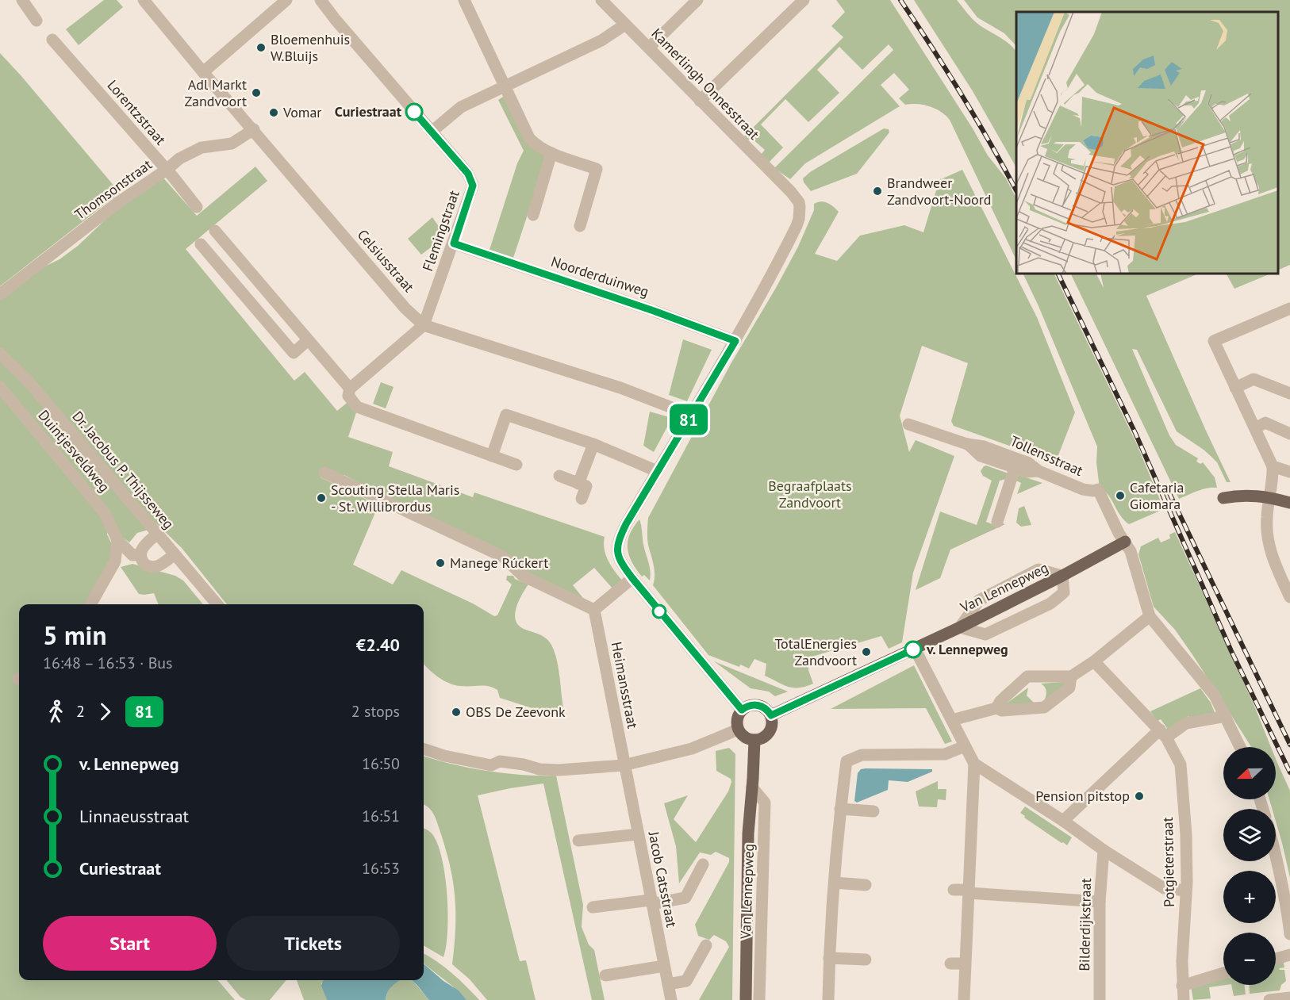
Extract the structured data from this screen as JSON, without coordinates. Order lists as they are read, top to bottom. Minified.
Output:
{"streets":{"main road":["Van Lennepweg"],"street":["Kamerlingh Onnesstraat","Lorentzstraat","Thomsonstraat","Flemingstraat","Celsiusstraat","Noorderduinweg","Duintjesveldweg","Tollensstraat","Dr. Jacobus P. Thijsseweg","Heimansstraat","Potgieterstraat","Jacob Catsstraat","Bilderdijkstraat"]},"crossings":[["Kamerlingh Onnesstraat","Celsiusstraat"],["Kamerlingh Onnesstraat","Noorderduinweg"],["Kamerlingh Onnesstraat","Van Lennepweg"],["Lorentzstraat","Thomsonstraat"],["Thomsonstraat","Celsiusstraat"],["Flemingstraat","Celsiusstraat"],["Flemingstraat","Noorderduinweg"],["Duintjesveldweg","Dr. Jacobus P. Thijsseweg"],["Tollensstraat","Van Lennepweg"],["Heimansstraat","Jacob Catsstraat"]],"parks":["Begraafplaats Zandvoort"],"places":["Bloemenhuis W.Bluijs","Adl Markt Zandvoort","Curiestraat","Vomar","Brandweer Zandvoort-Noord","Cafetaria Giomara","Scouting Stella Maris - St. Willibrordus","Manege Rúckert","v. Lennepweg","TotalEnergies Zandvoort","OBS De Zeevonk","Pension pitstop"],"lines":["bus line 81"],"north":"left","page":{"on_map":"81","heading":["5 min","16:48 – 16:53 · Bus","€2.40"],"legs":["2","81","2 stops"],"list":[{"name":"v. Lennepweg","value":"16:50"},{"name":"Linnaeusstraat","value":"16:51"},{"name":"Curiestraat","value":"16:53"}],"map_buttons":["+","−"],"buttons":["Start","Tickets"]}}
